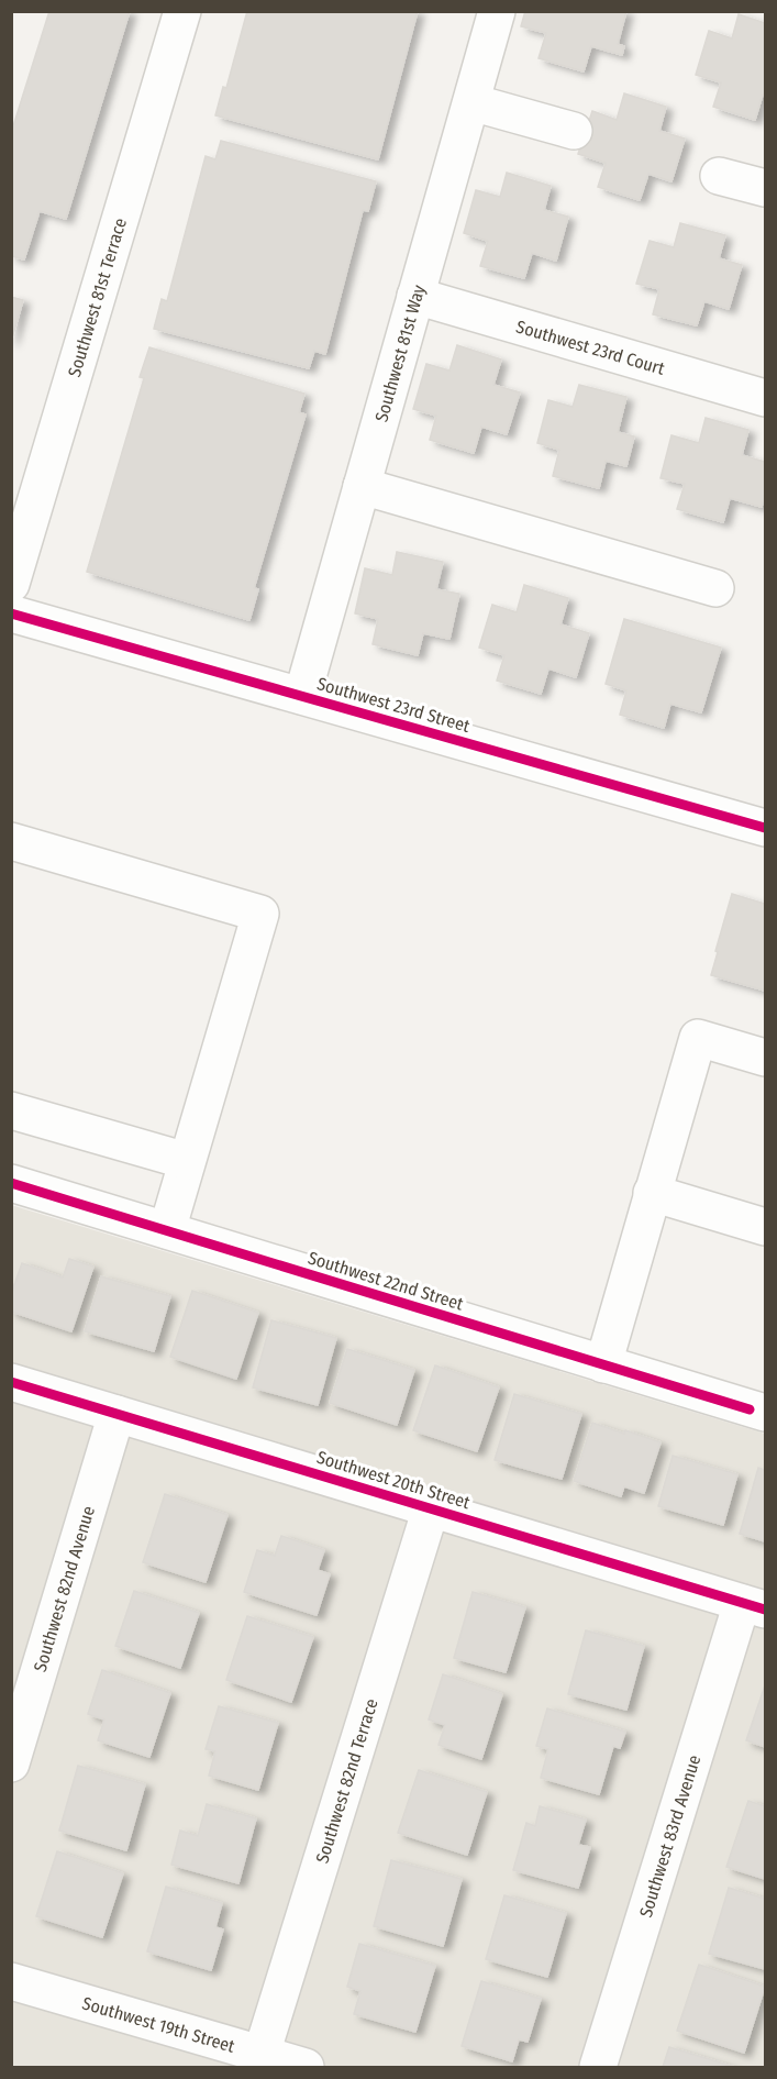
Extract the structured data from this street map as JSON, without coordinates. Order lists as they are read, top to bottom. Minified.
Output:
{"streets":{"street":["Southwest 81st Terrace","Southwest 23rd Court","Southwest 81st Way","Southwest 23rd Street","Southwest 22nd Street","Southwest 20th Street","Southwest 82nd Avenue","Southwest 82nd Terrace","Southwest 83rd Avenue","Southwest 19th Street"]},"crossings":[["Southwest 23rd Court","Southwest 81st Way"],["Southwest 81st Way","Southwest 23rd Street"],["Southwest 20th Street","Southwest 82nd Avenue"],["Southwest 20th Street","Southwest 82nd Terrace"],["Southwest 20th Street","Southwest 83rd Avenue"],["Southwest 82nd Terrace","Southwest 19th Street"]]}
